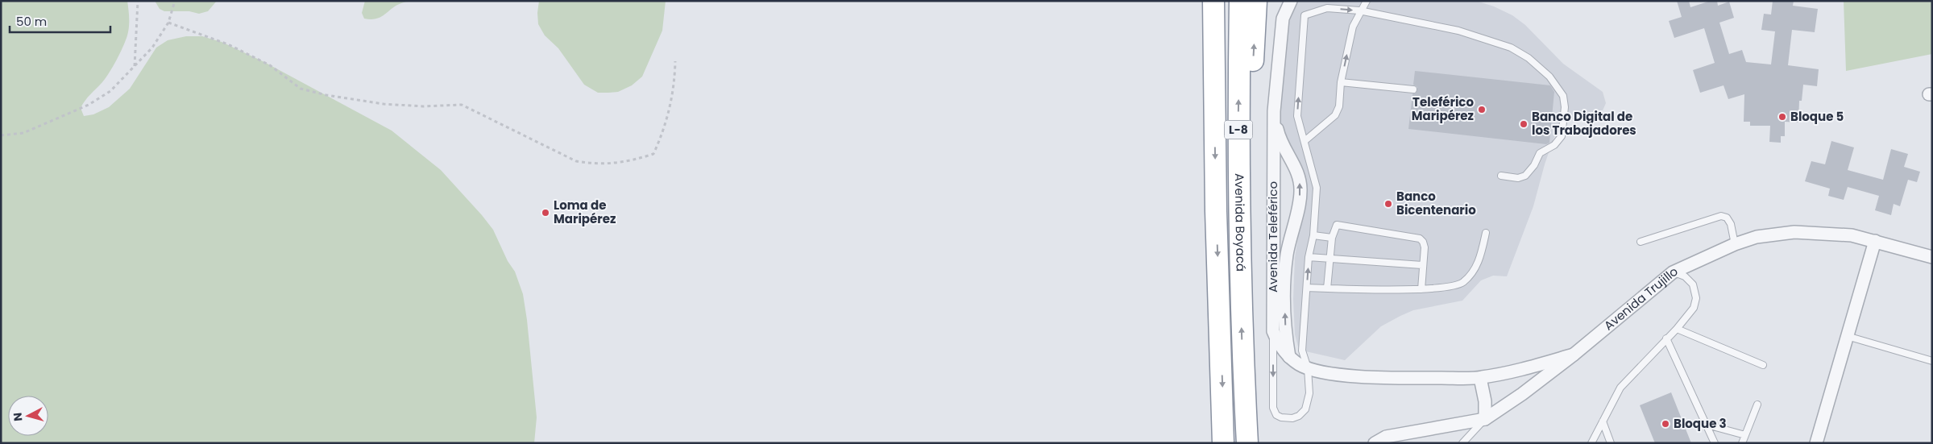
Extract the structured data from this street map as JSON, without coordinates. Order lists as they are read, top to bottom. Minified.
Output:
{"streets":{"highway":["L-8","Avenida Boyacá"],"street":["Avenida Teleférico","Avenida Trujillo"]},"crossings":[["Avenida Teleférico","Avenida Trujillo"]],"places":["Teleférico Maripérez","Bloque 5","Banco Digital de los Trabajadores","Banco Bicentenario","Loma de Maripérez","Bloque 3"],"scale_bar":"50 m","north":"left"}
